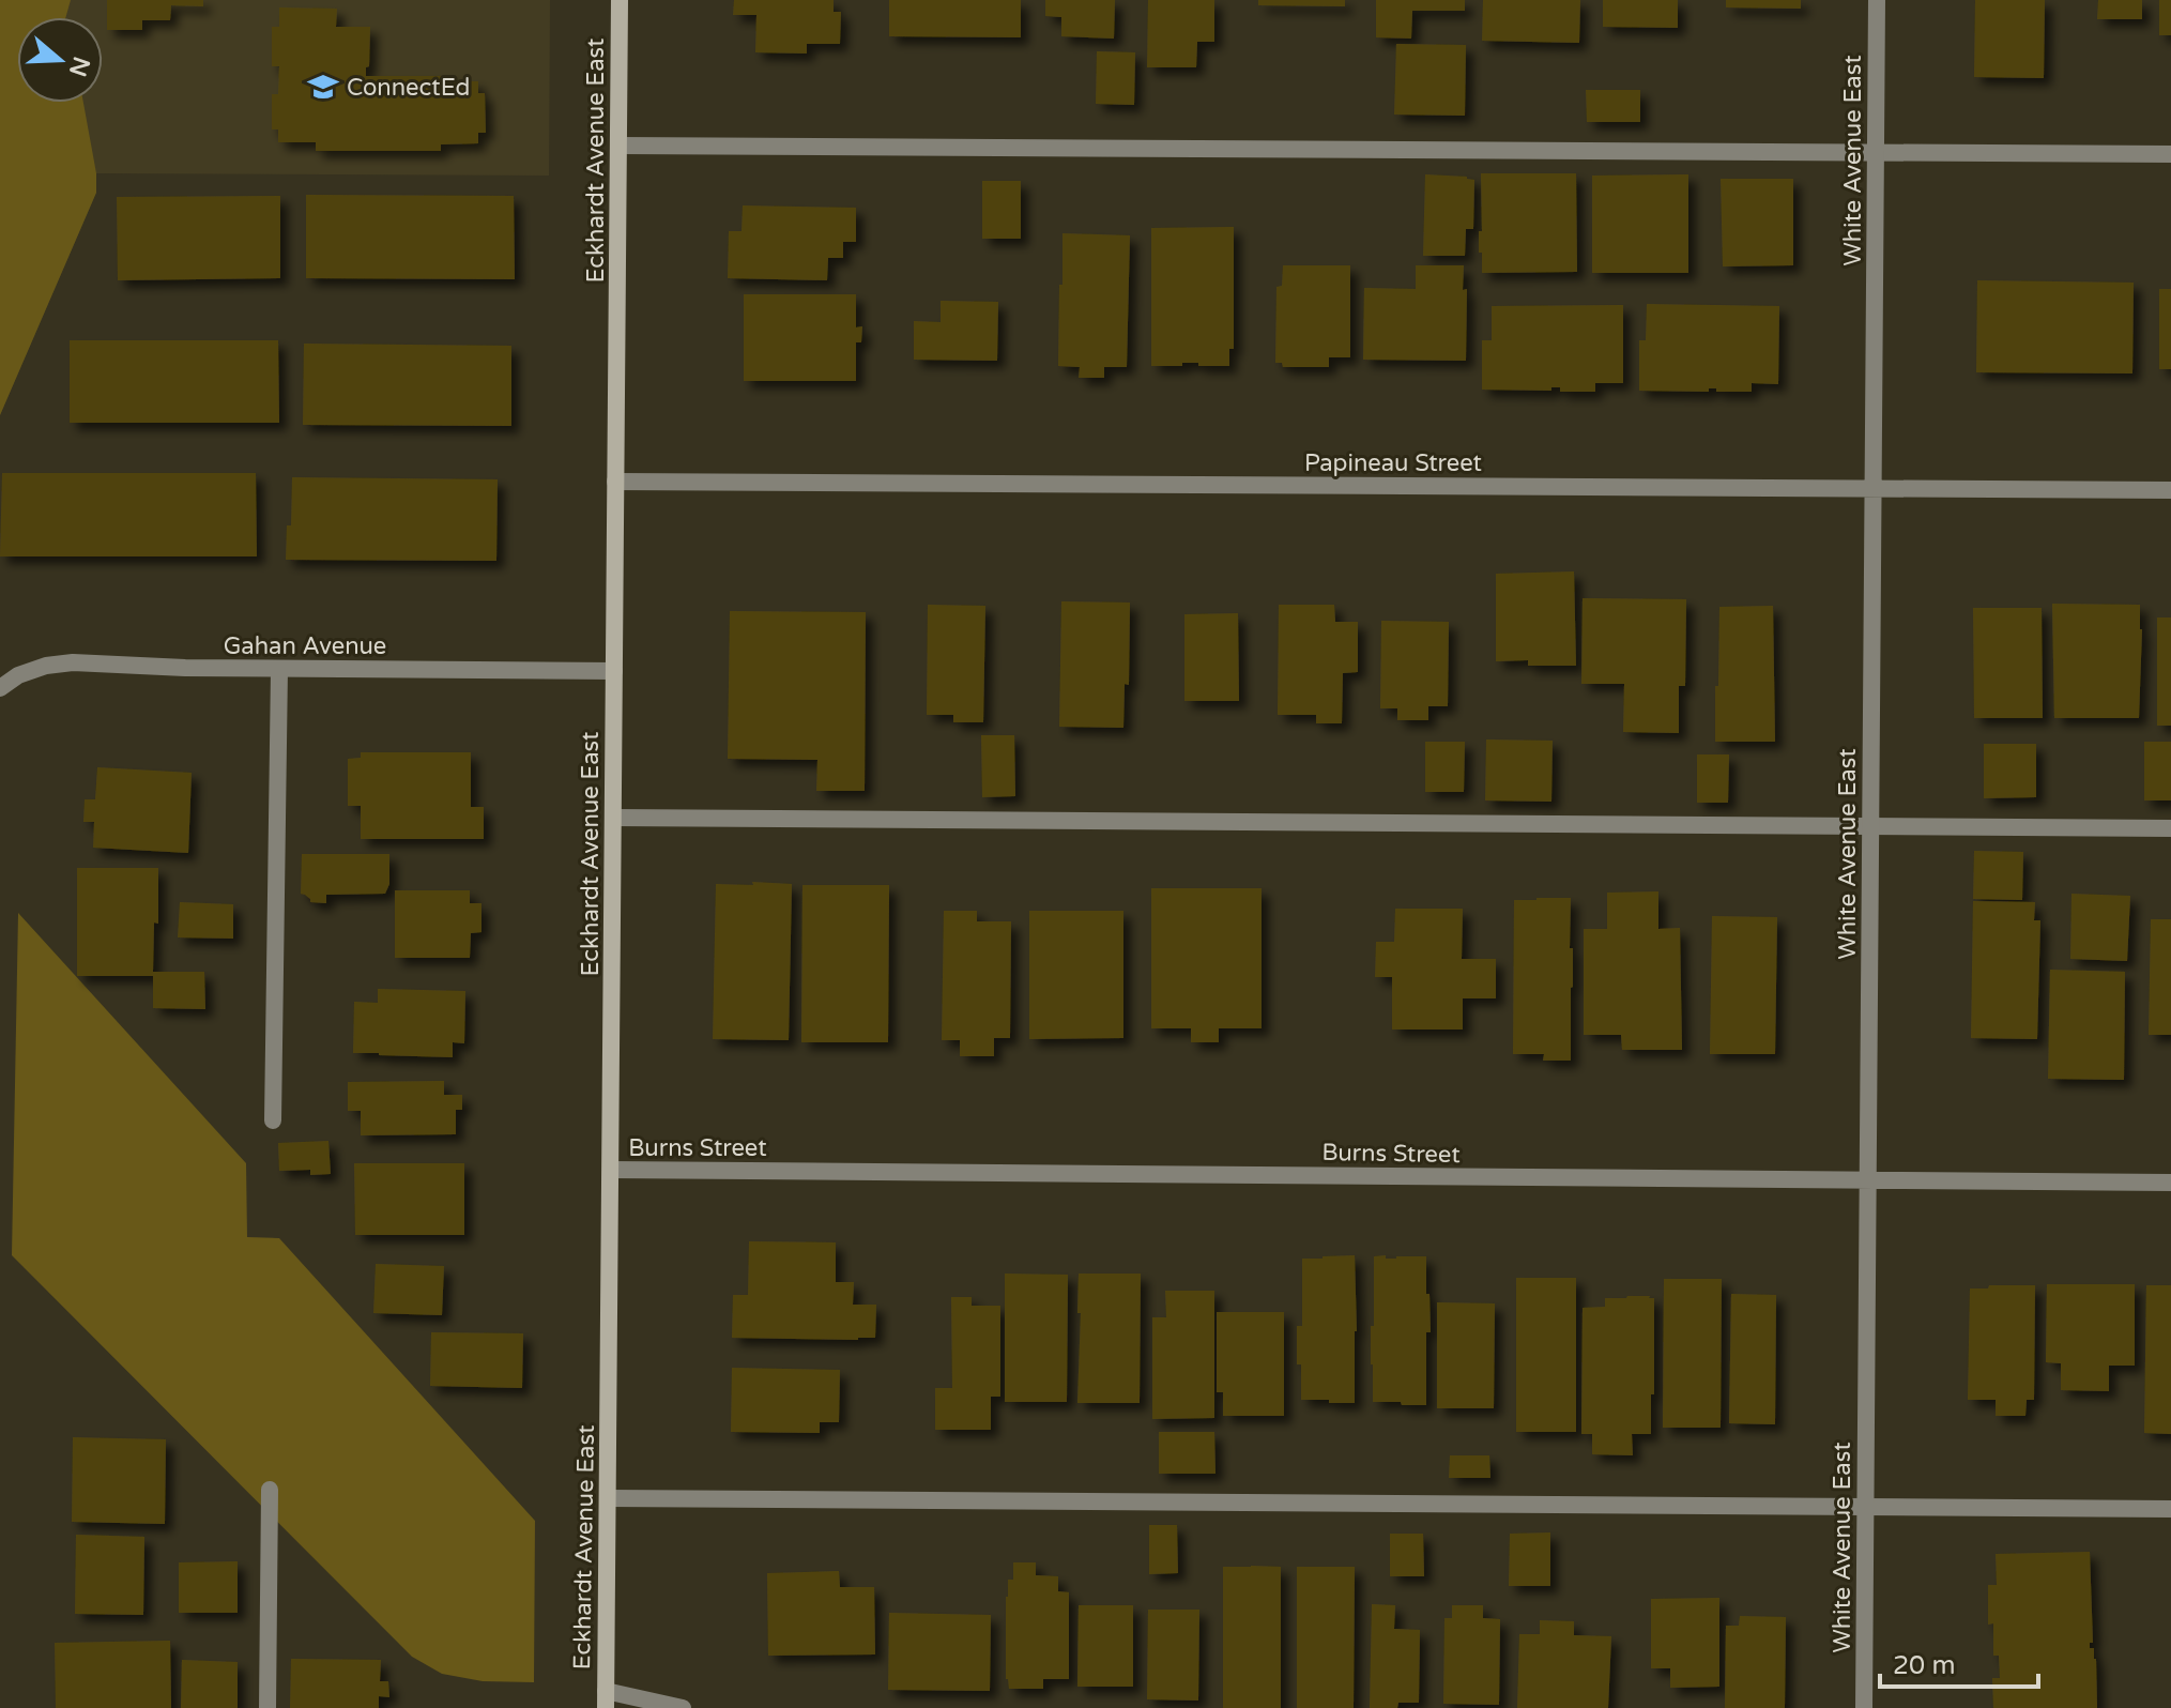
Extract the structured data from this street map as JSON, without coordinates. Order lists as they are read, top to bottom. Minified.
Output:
{"streets":{"main road":["Eckhardt Avenue East"],"street":["White Avenue East","Papineau Street","Gahan Avenue","Burns Street"]},"crossings":[["Eckhardt Avenue East","Papineau Street"],["Eckhardt Avenue East","Gahan Avenue"],["Eckhardt Avenue East","Burns Street"],["White Avenue East","Papineau Street"],["White Avenue East","Burns Street"]],"places":{"school or university":["ConnectEd"]},"scale_bar":"20 m","north":"right"}
